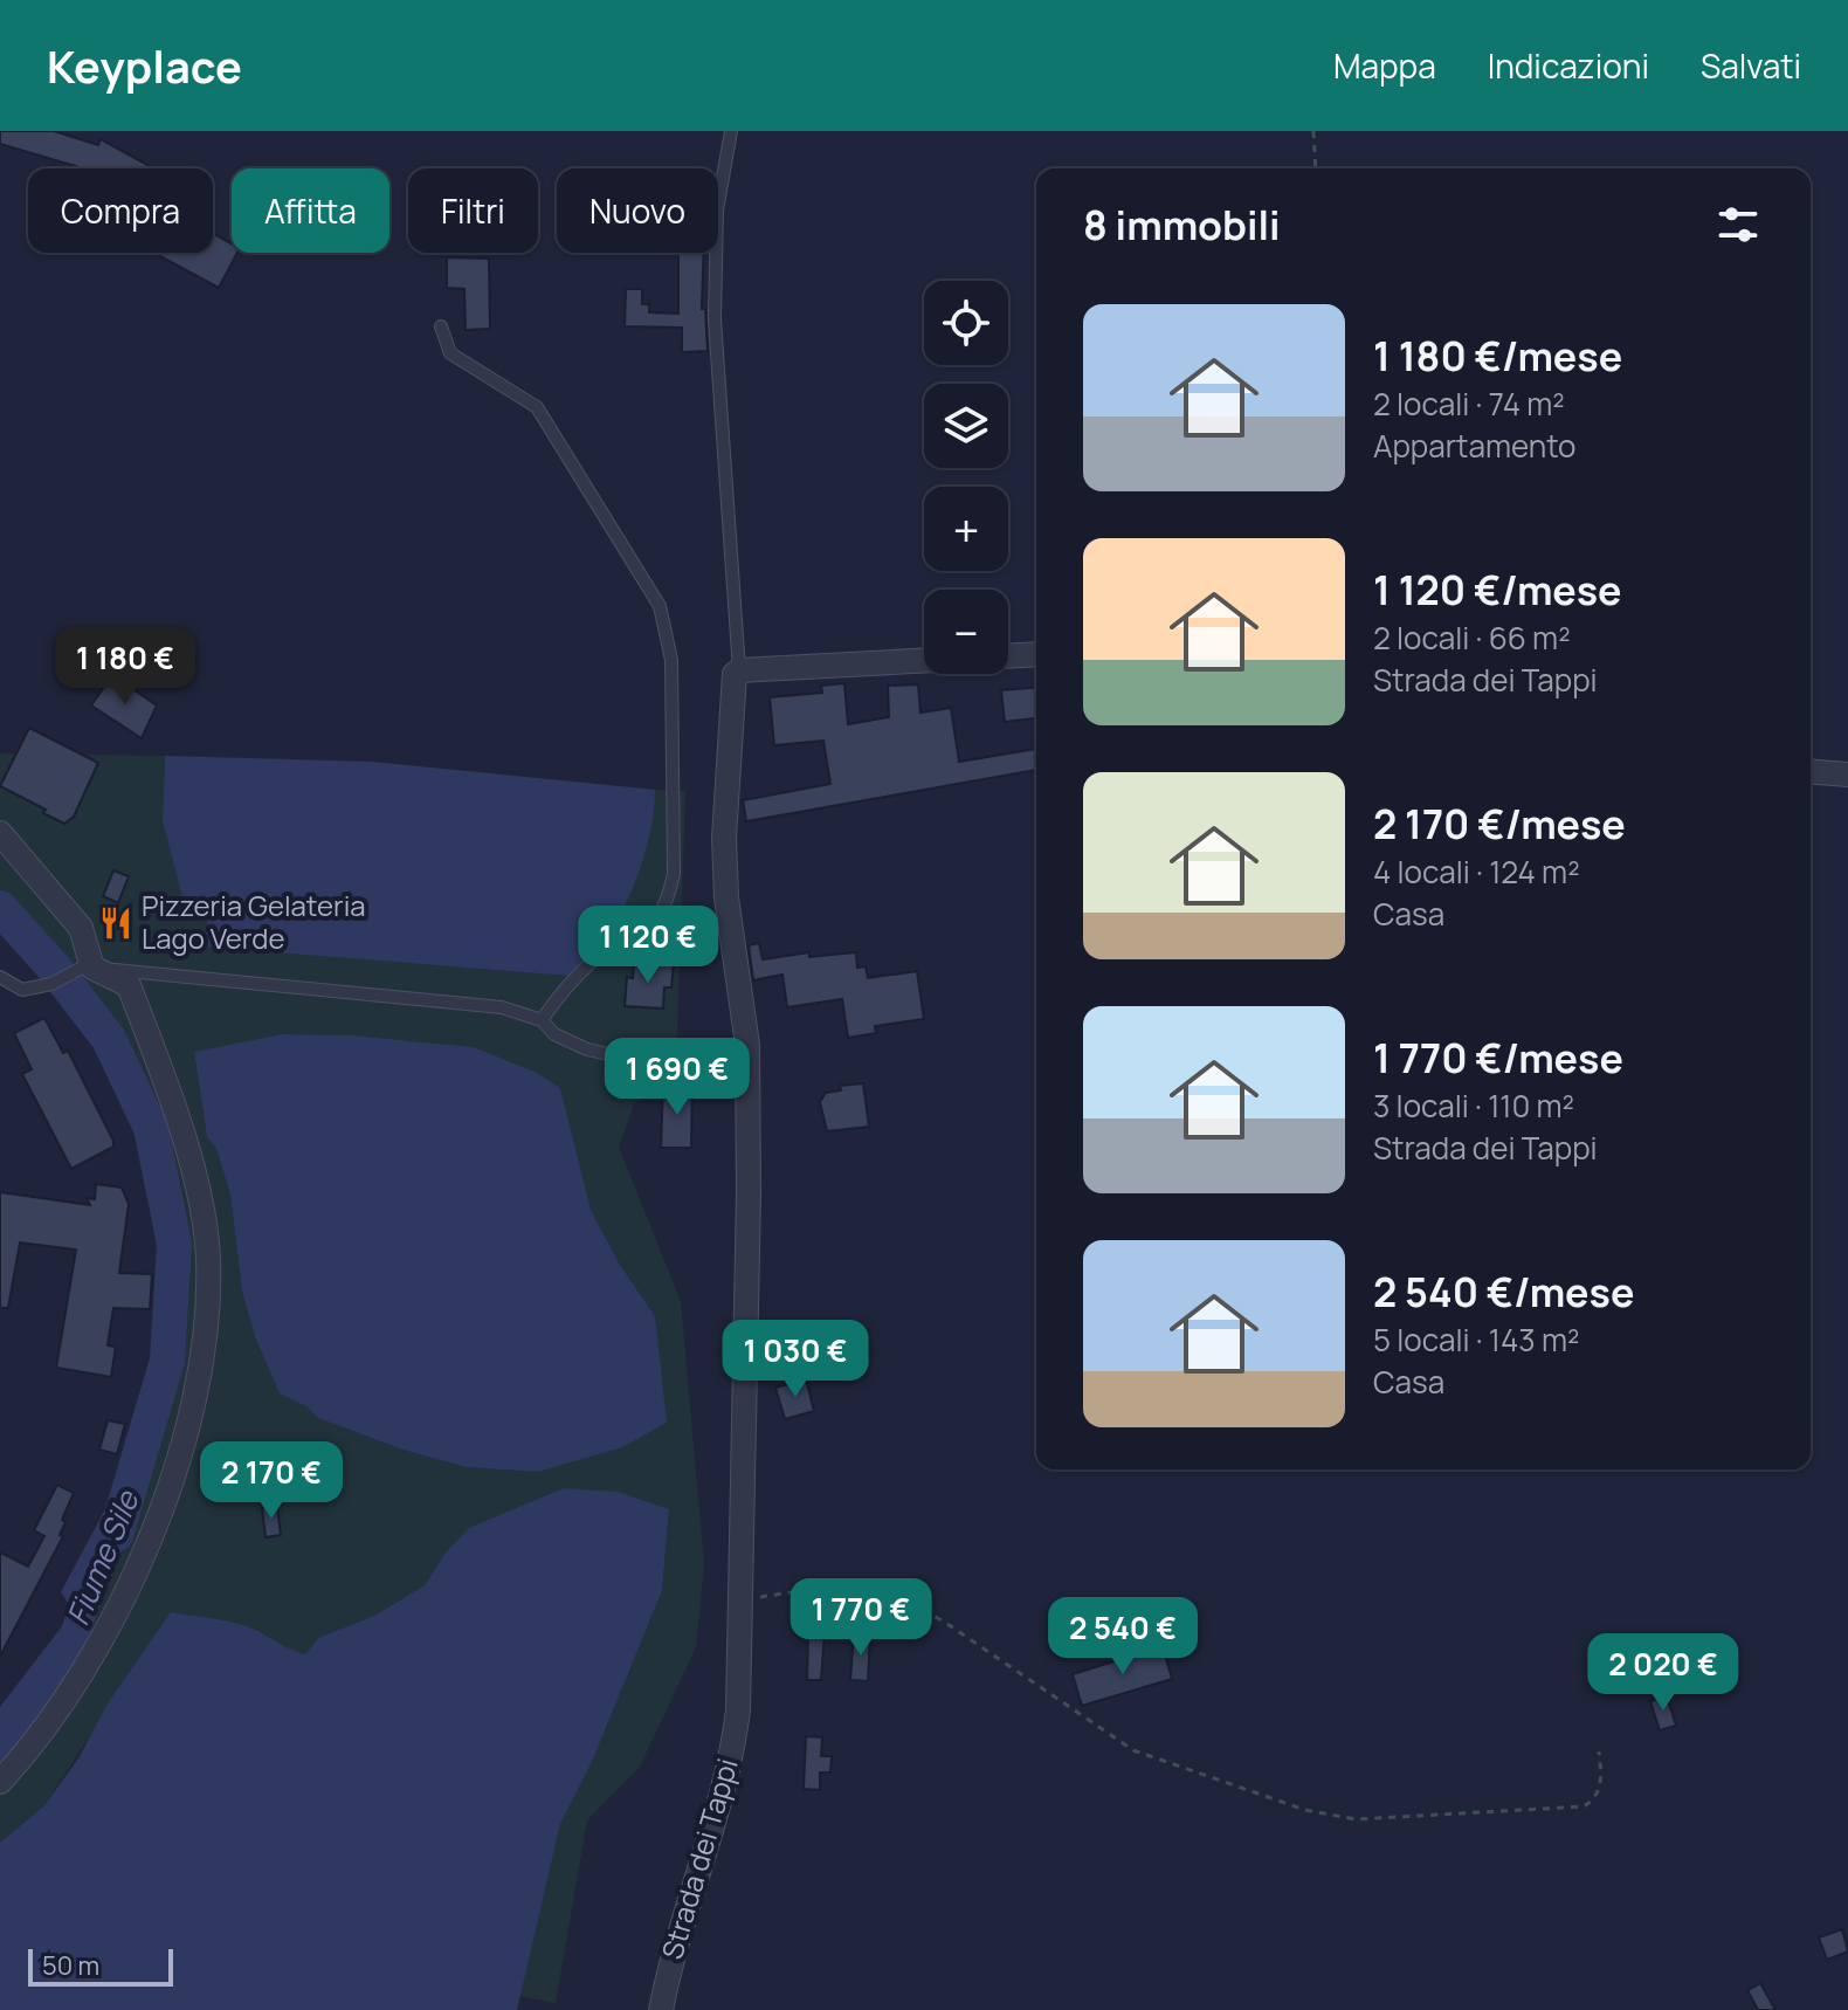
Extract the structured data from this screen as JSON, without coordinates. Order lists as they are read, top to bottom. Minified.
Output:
{"streets":{"street":["Strada dei Tappi"]},"water":["Fiume Sile"],"places":{"restaurant":["Pizzeria Gelateria Lago Verde"]},"scale_bar":"50 m","page":{"header":"Keyplace","nav":["Mappa","Indicazioni","Salvati"],"chip":["Compra","Affitta","Filtri","Nuovo"],"heading":"8 immobili","map_buttons":["+","−"],"list":[{"name":"1 180 €/mese","note":"2 locali · 74 m² · Appartamento"},{"name":"1 120 €/mese","note":"2 locali · 66 m² · Strada dei Tappi"},{"name":"2 170 €/mese","note":"4 locali · 124 m² · Casa"},{"name":"1 770 €/mese","note":"3 locali · 110 m² · Strada dei Tappi"},{"name":"2 540 €/mese","note":"5 locali · 143 m² · Casa"}],"price":["1 180 €","1 120 €","1 690 €","1 030 €","2 170 €","1 770 €","2 540 €","2 020 €"],"scale":"50 m"}}
